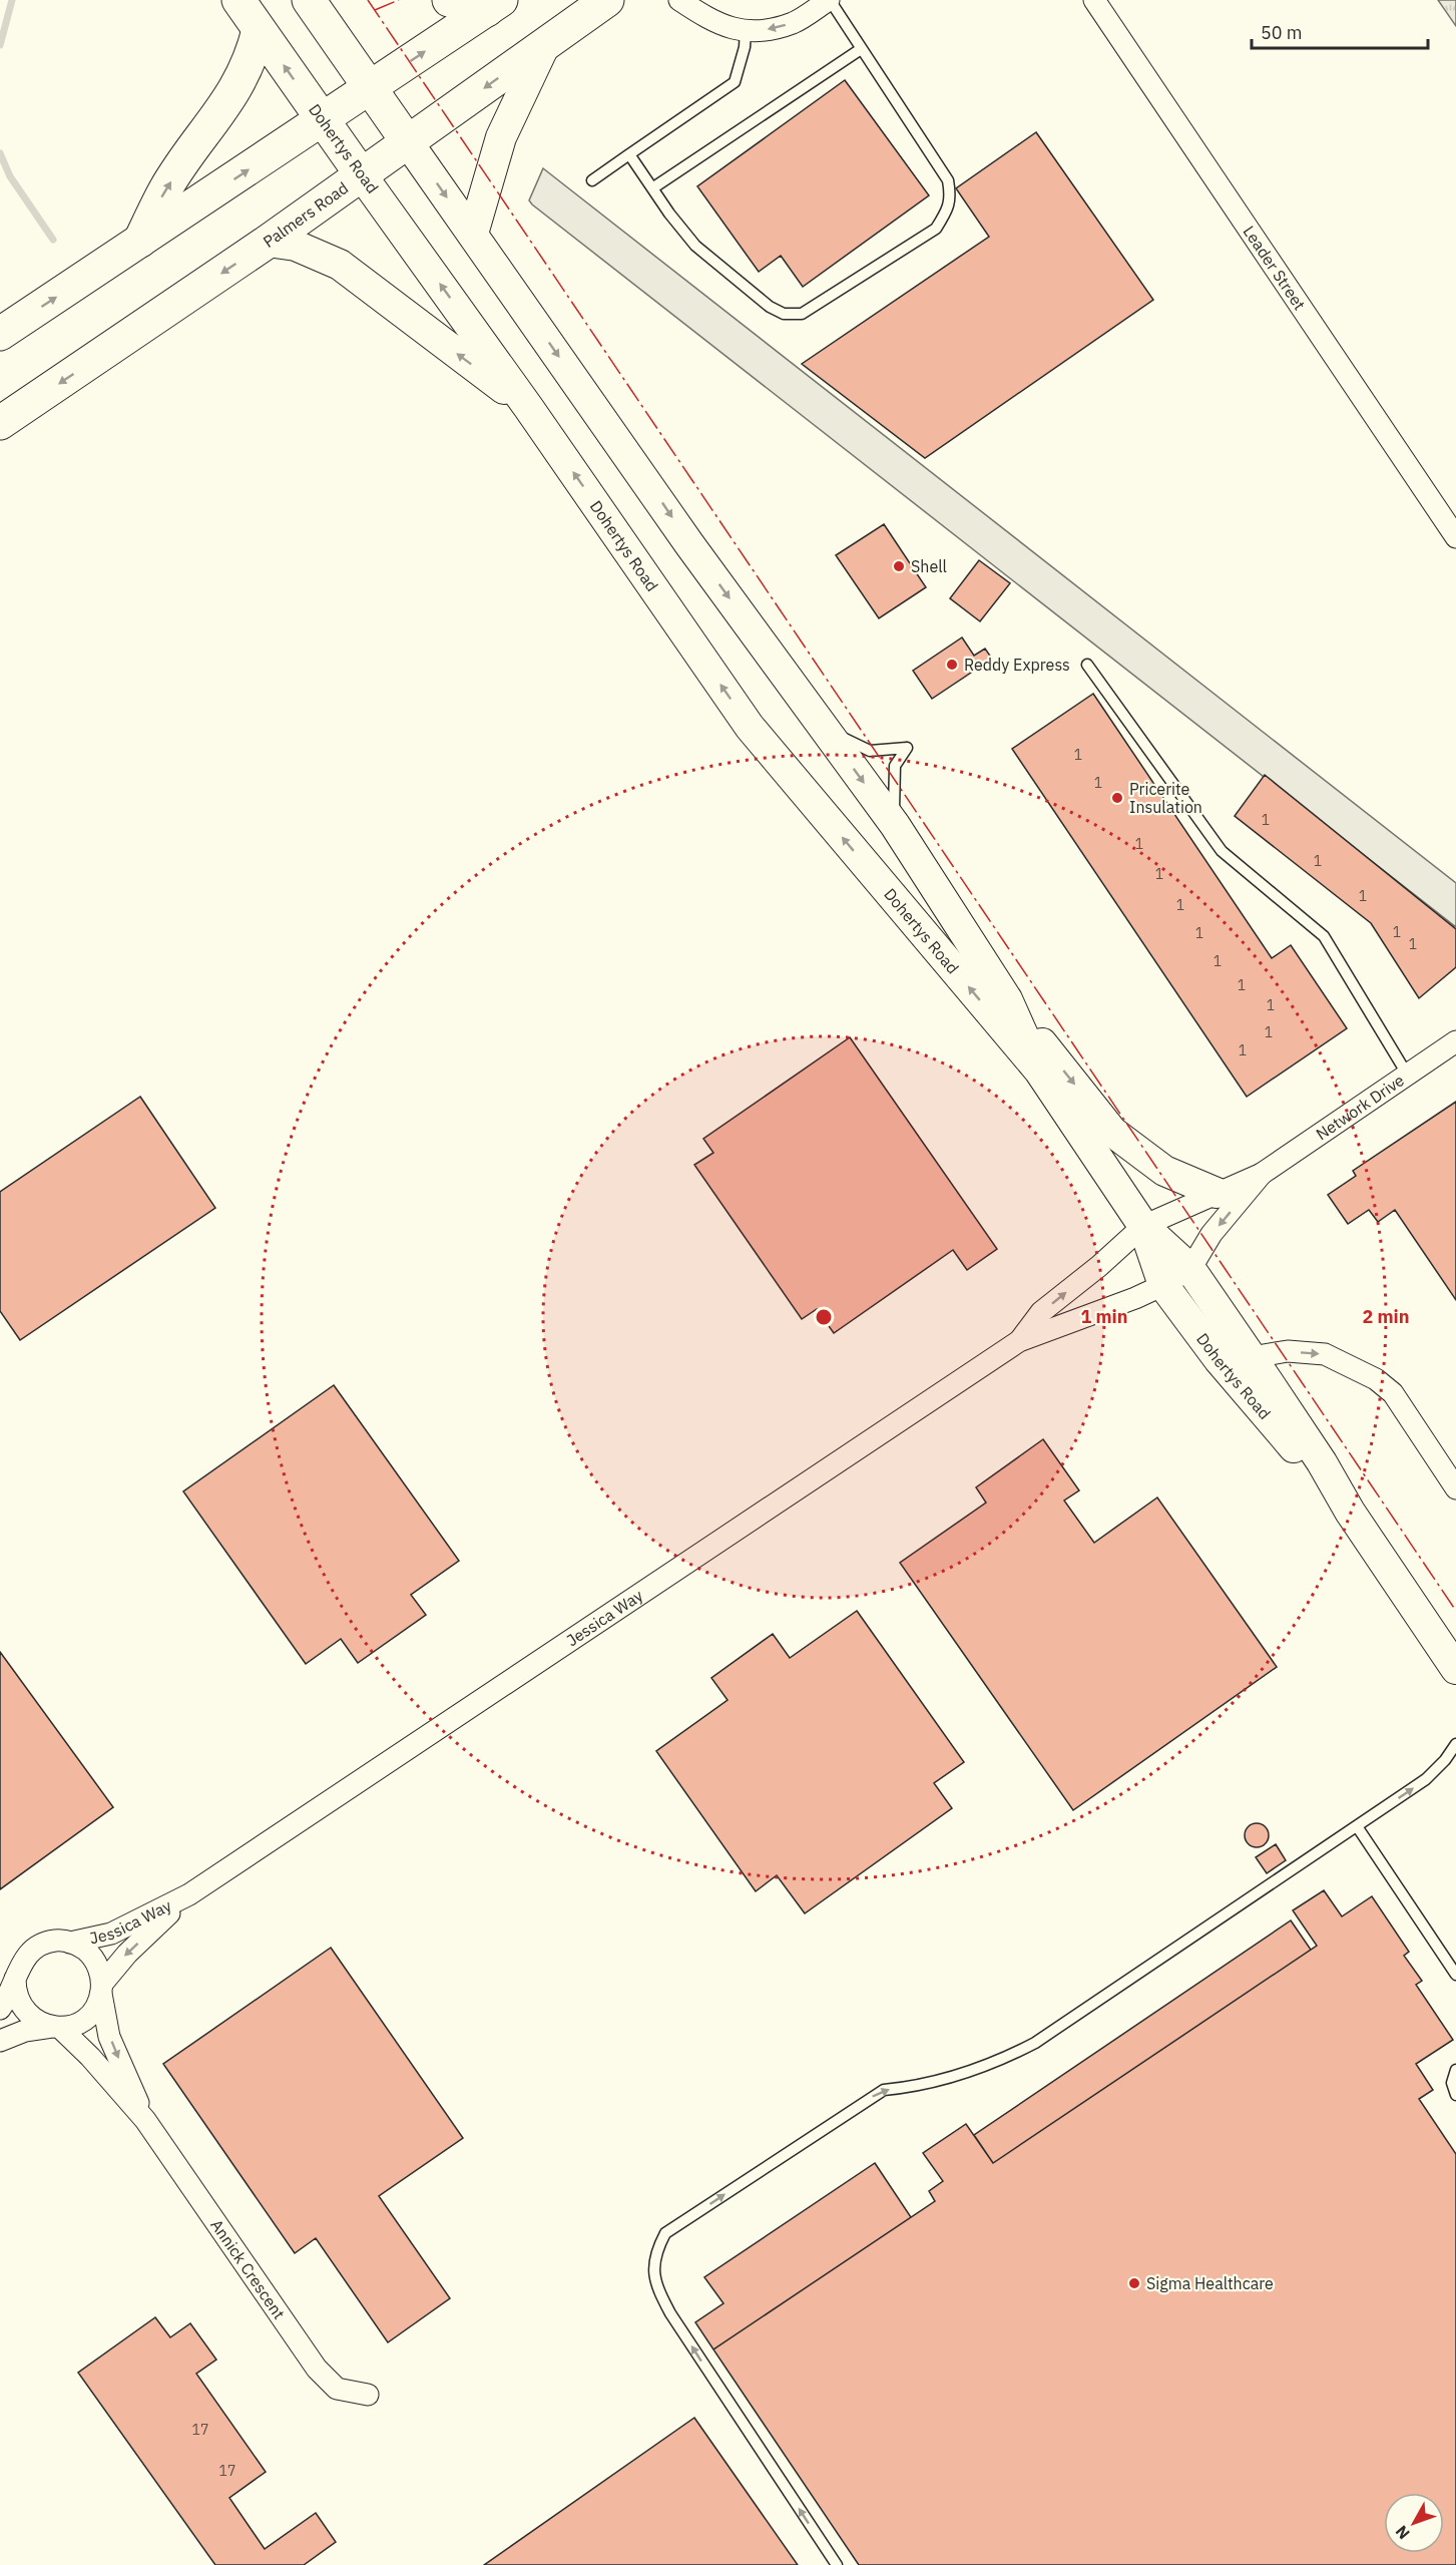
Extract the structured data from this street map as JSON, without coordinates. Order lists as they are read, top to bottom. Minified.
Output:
{"streets":{"main road":["Dohertys Road","Palmers Road"],"street":["Leader Street","Network Drive","Jessica Way","Annick Crescent"]},"crossings":[["Dohertys Road","Palmers Road"],["Dohertys Road","Network Drive"],["Dohertys Road","Jessica Way"],["Network Drive","Jessica Way"],["Jessica Way","Annick Crescent"]],"places":["Shell","Reddy Express","Pricerite Insulation","Sigma Healthcare"],"house_numbers":["1","1","1","1","1","1","1","1","1","1","1","1","1","1","1","1","17","17"],"scale_bar":"50 m","north":"bottom left","rings":["1 min","2 min"]}
